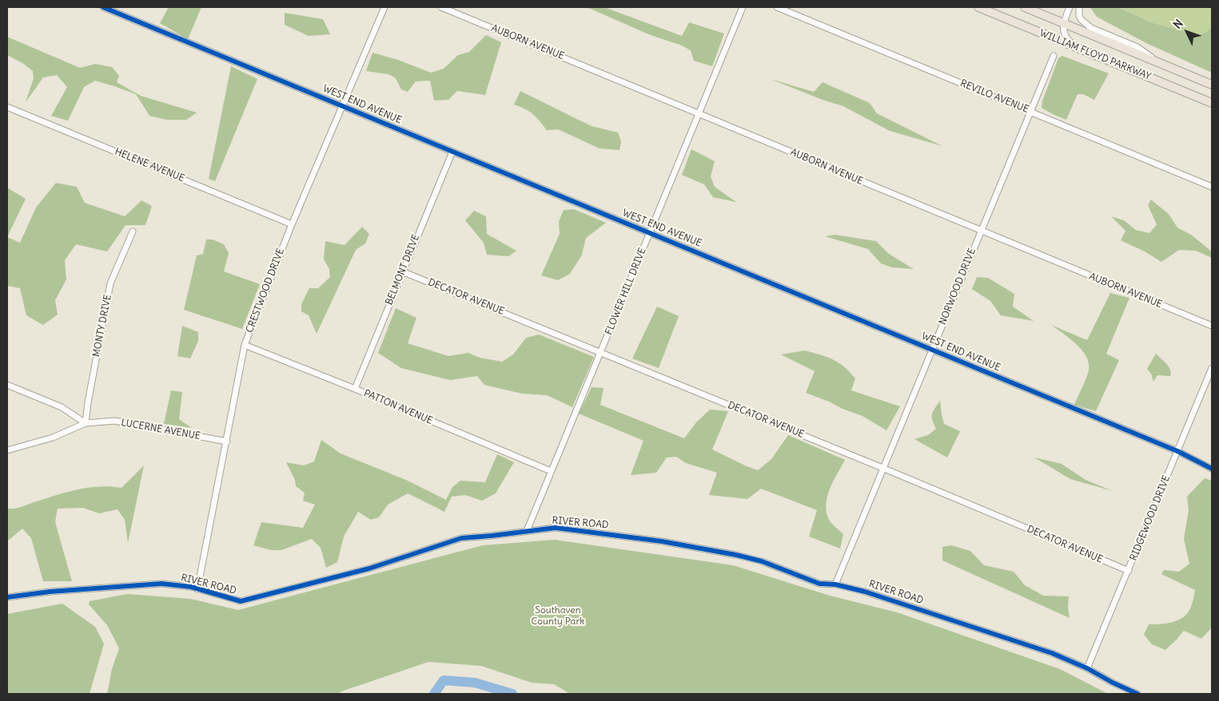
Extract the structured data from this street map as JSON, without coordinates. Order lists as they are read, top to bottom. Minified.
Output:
{"streets":{"highway":["WILLIAM FLOYD PARKWAY"],"street":["AUBORN AVENUE","REVILO AVENUE","WEST END AVENUE","HELENE AVENUE","BELMONT DRIVE","NORWOOD DRIVE","CRESTWOOD DRIVE","FLOWER HILL DRIVE","DECATOR AVENUE","MONTY DRIVE","PATTON AVENUE","LUCERNE AVENUE","RIDGEWOOD DRIVE","RIVER ROAD"]},"crossings":[["AUBORN AVENUE","NORWOOD DRIVE"],["AUBORN AVENUE","FLOWER HILL DRIVE"],["REVILO AVENUE","NORWOOD DRIVE"],["WEST END AVENUE","BELMONT DRIVE"],["WEST END AVENUE","NORWOOD DRIVE"],["WEST END AVENUE","CRESTWOOD DRIVE"],["WEST END AVENUE","FLOWER HILL DRIVE"],["WEST END AVENUE","RIDGEWOOD DRIVE"],["HELENE AVENUE","CRESTWOOD DRIVE"],["BELMONT DRIVE","DECATOR AVENUE"],["BELMONT DRIVE","PATTON AVENUE"],["NORWOOD DRIVE","DECATOR AVENUE"],["NORWOOD DRIVE","RIVER ROAD"],["CRESTWOOD DRIVE","PATTON AVENUE"],["CRESTWOOD DRIVE","LUCERNE AVENUE"],["CRESTWOOD DRIVE","RIVER ROAD"],["FLOWER HILL DRIVE","DECATOR AVENUE"],["FLOWER HILL DRIVE","PATTON AVENUE"],["FLOWER HILL DRIVE","RIVER ROAD"],["DECATOR AVENUE","RIDGEWOOD DRIVE"],["MONTY DRIVE","LUCERNE AVENUE"],["RIDGEWOOD DRIVE","RIVER ROAD"]],"parks":["Southaven County Park"],"north":"top left"}
